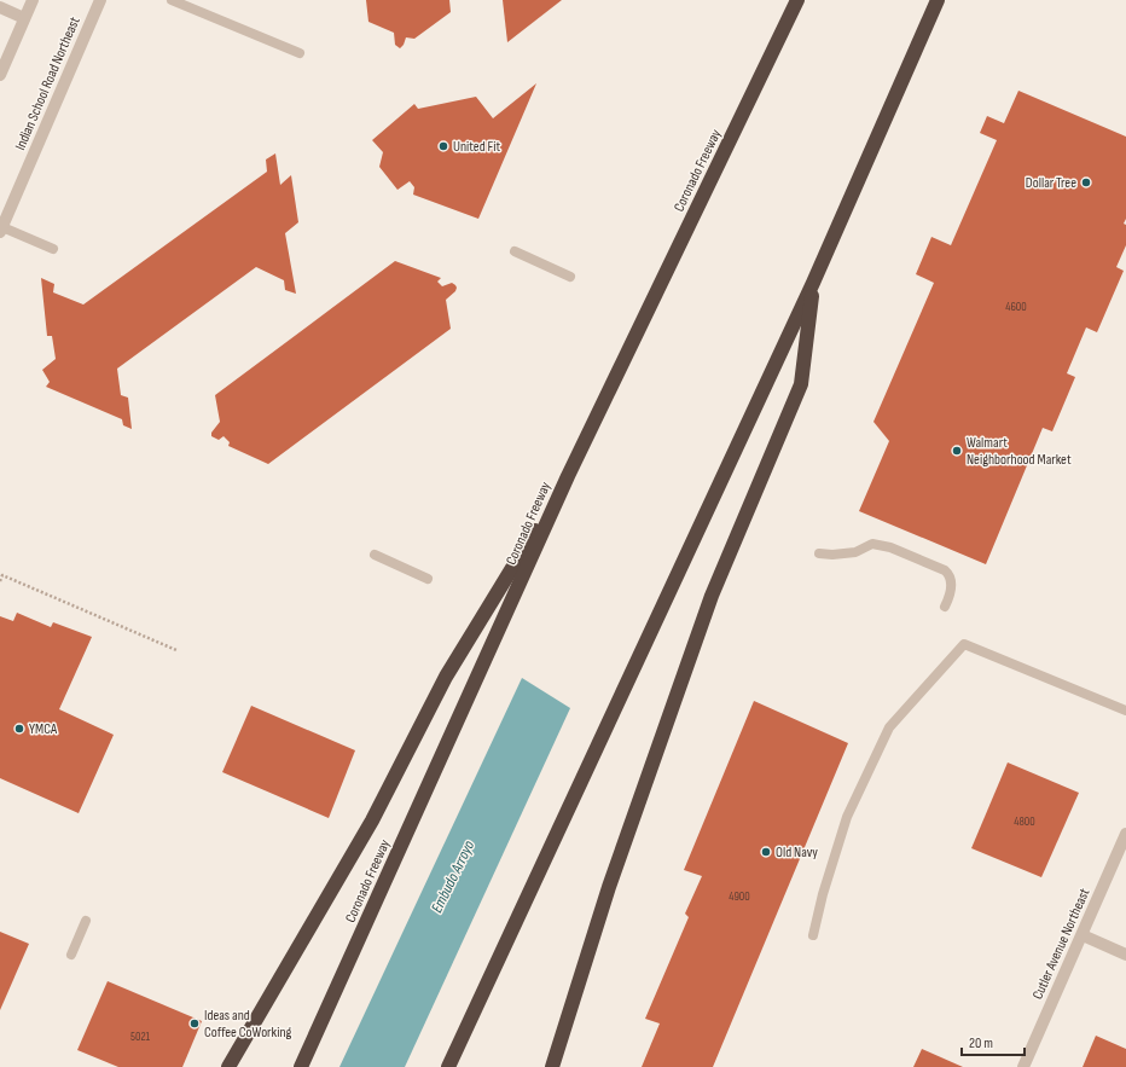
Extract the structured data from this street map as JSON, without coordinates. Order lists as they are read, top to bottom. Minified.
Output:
{"streets":{"highway":["Coronado Freeway"],"street":["Indian School Road Northeast","Cutler Avenue Northeast"]},"water":["Embudo Arroyo"],"places":["United Fit","Dollar Tree","Walmart Neighborhood Market","YMCA","Old Navy","Ideas and Coffee CoWorking"],"house_numbers":["4600","4800","4900","5021"],"scale_bar":"20 m"}
